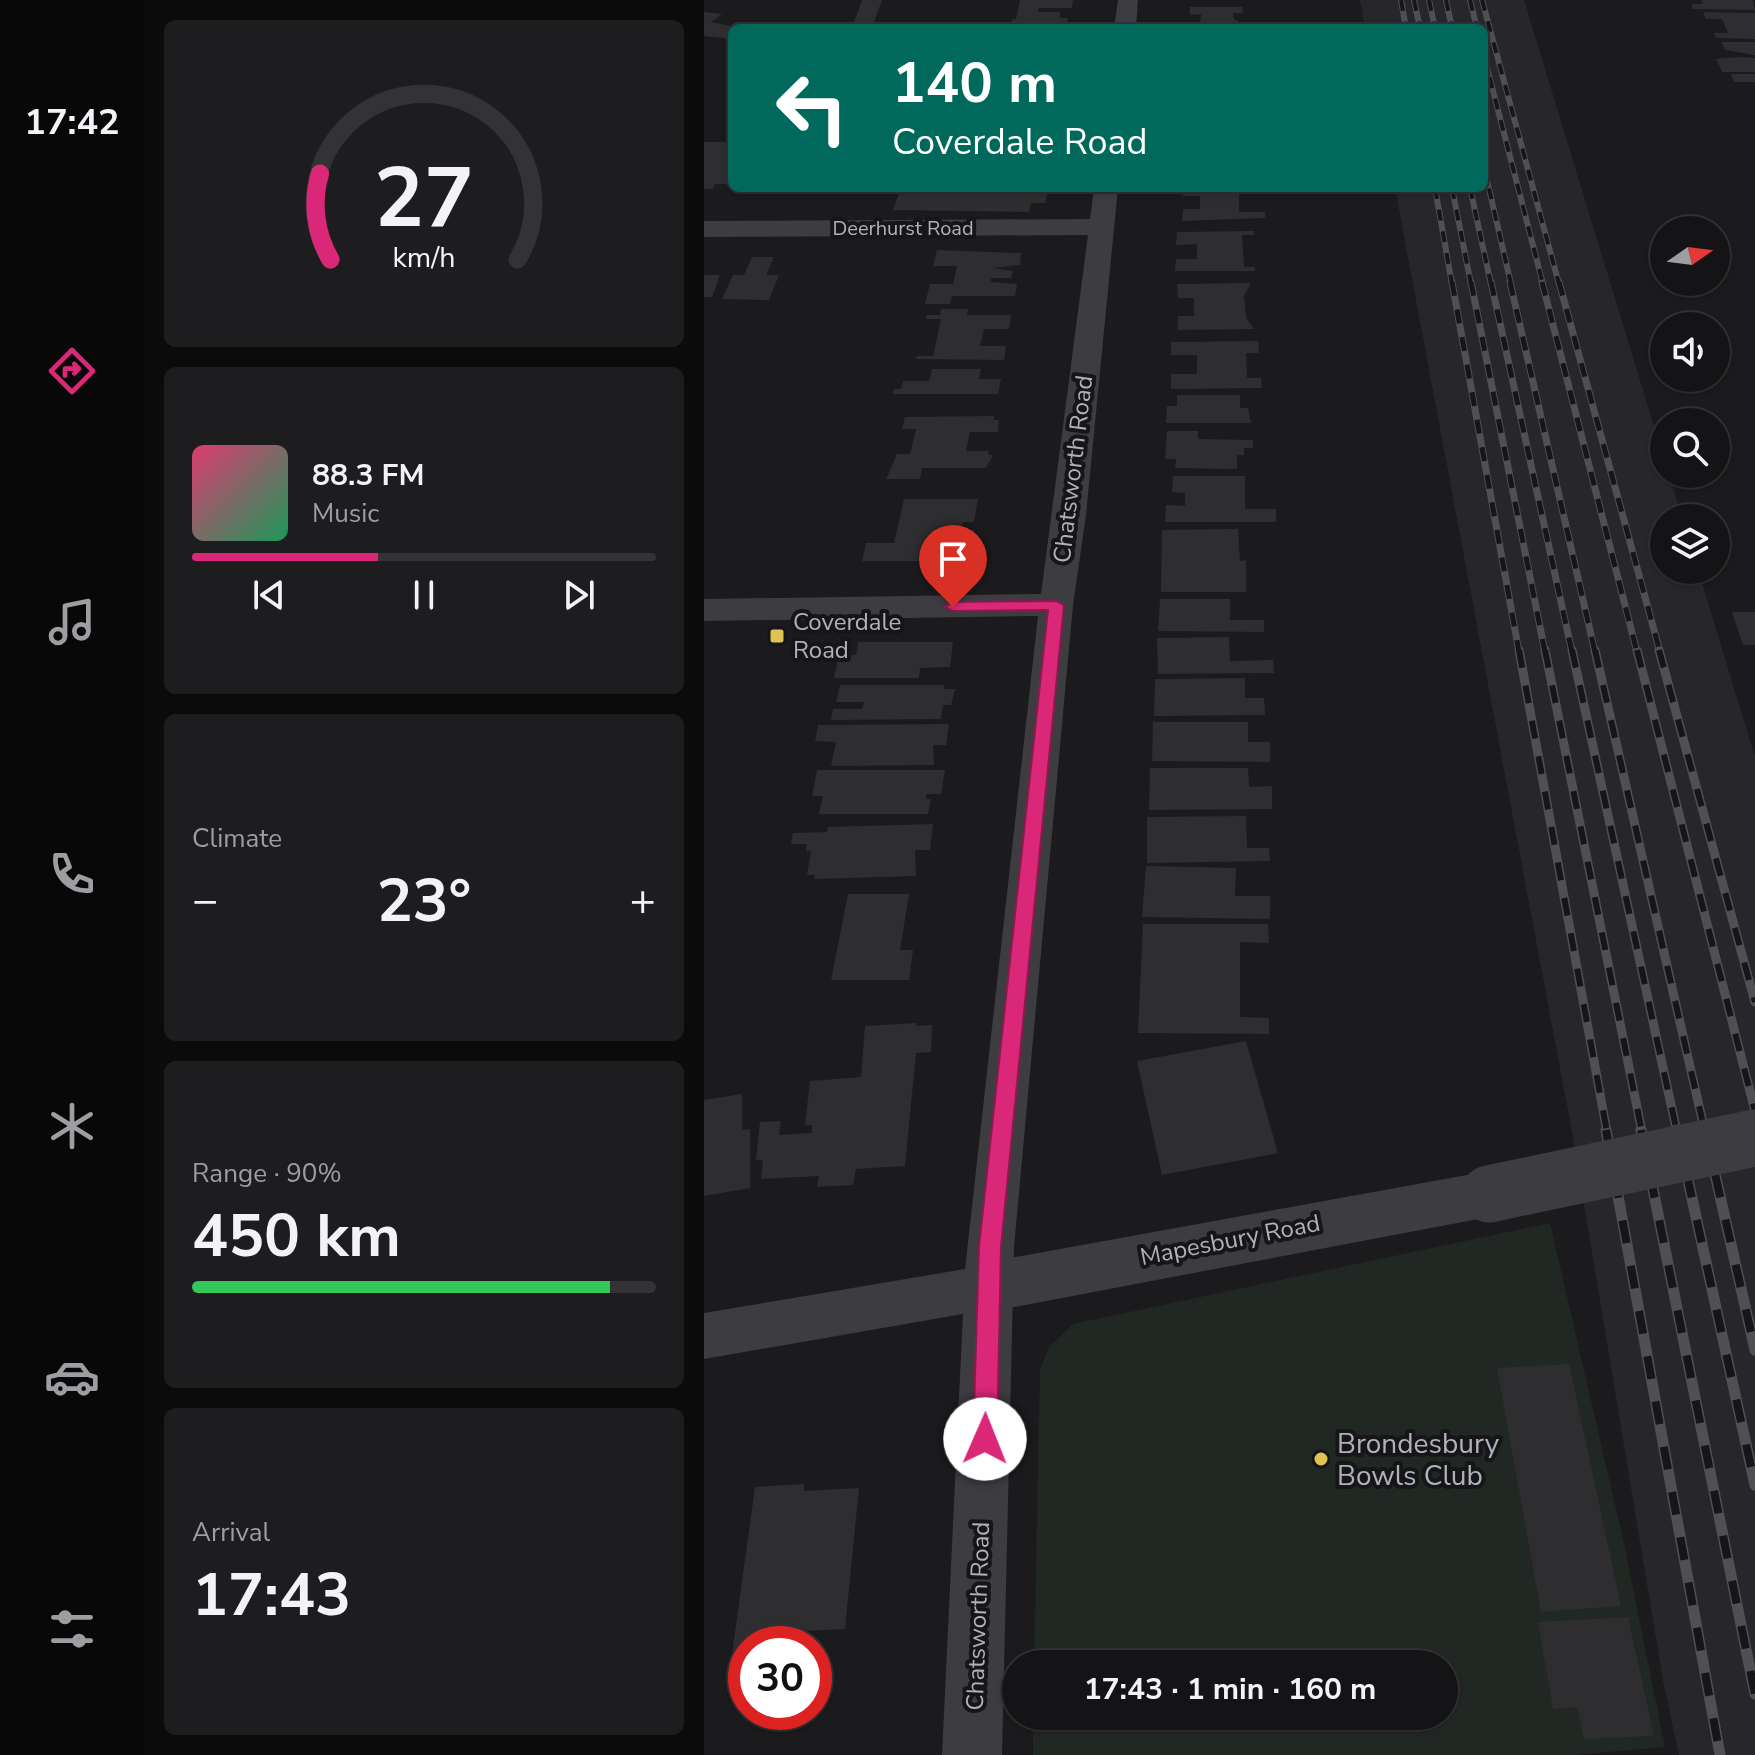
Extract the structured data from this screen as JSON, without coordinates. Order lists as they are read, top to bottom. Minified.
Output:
{"streets":{"street":["Deerhurst Road","Chatsworth Road","Mapesbury Road"]},"crossings":[["Deerhurst Road","Chatsworth Road"],["Chatsworth Road","Mapesbury Road"]],"places":{"transit":["Coverdale Road"],"other":["Brondesbury Bowls Club"]},"north":"right","page":{"tabs":"17:42","turn":["140 m","Coverdale Road"],"song":["88.3 FM","Music"],"tile":["Climate",["Range · 90%","450 km"],["Arrival","17:43"]],"heat":["−","23°","+"],"limit":"30","trip":"17:43 · 1 min · 160 m","gauge":["27","km/h"]}}
